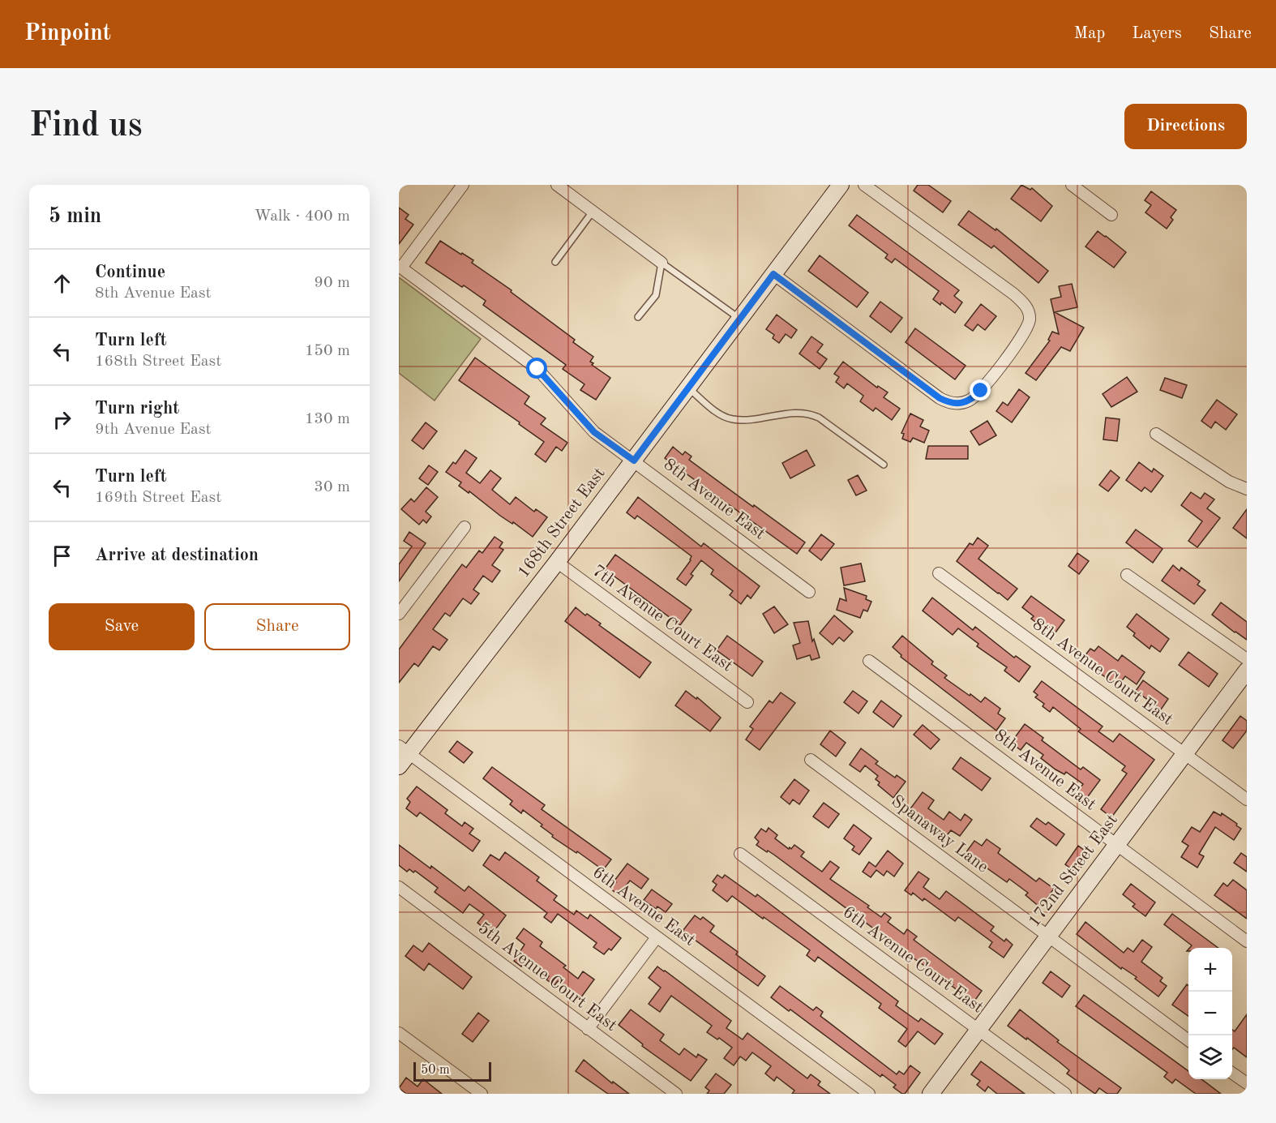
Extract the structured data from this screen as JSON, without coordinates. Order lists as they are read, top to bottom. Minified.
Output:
{"streets":{"street":["8th Avenue East","168th Street East","7th Avenue Court East","8th Avenue Court East","Spanaway Lane","172nd Street East","6th Avenue East","6th Avenue Court East","5th Avenue Court East"]},"crossings":[["8th Avenue East","168th Street East"],["8th Avenue East","172nd Street East"],["168th Street East","7th Avenue Court East"],["168th Street East","6th Avenue East"],["8th Avenue Court East","172nd Street East"],["Spanaway Lane","172nd Street East"],["172nd Street East","6th Avenue Court East"]],"scale_bar":"50 m","page":{"header":"Pinpoint","nav":["Map","Layers","Share"],"buttons":["Directions",["Save","Share"]],"title":"Find us","heading":["5 min","Walk · 400 m"],"list":[["Continue","8th Avenue East","90 m"],["Turn left","168th Street East","150 m"],["Turn right","9th Avenue East","130 m"],["Turn left","169th Street East","30 m"],"Arrive at destination"],"map_buttons":["+","−"],"scale":"50 m"}}
